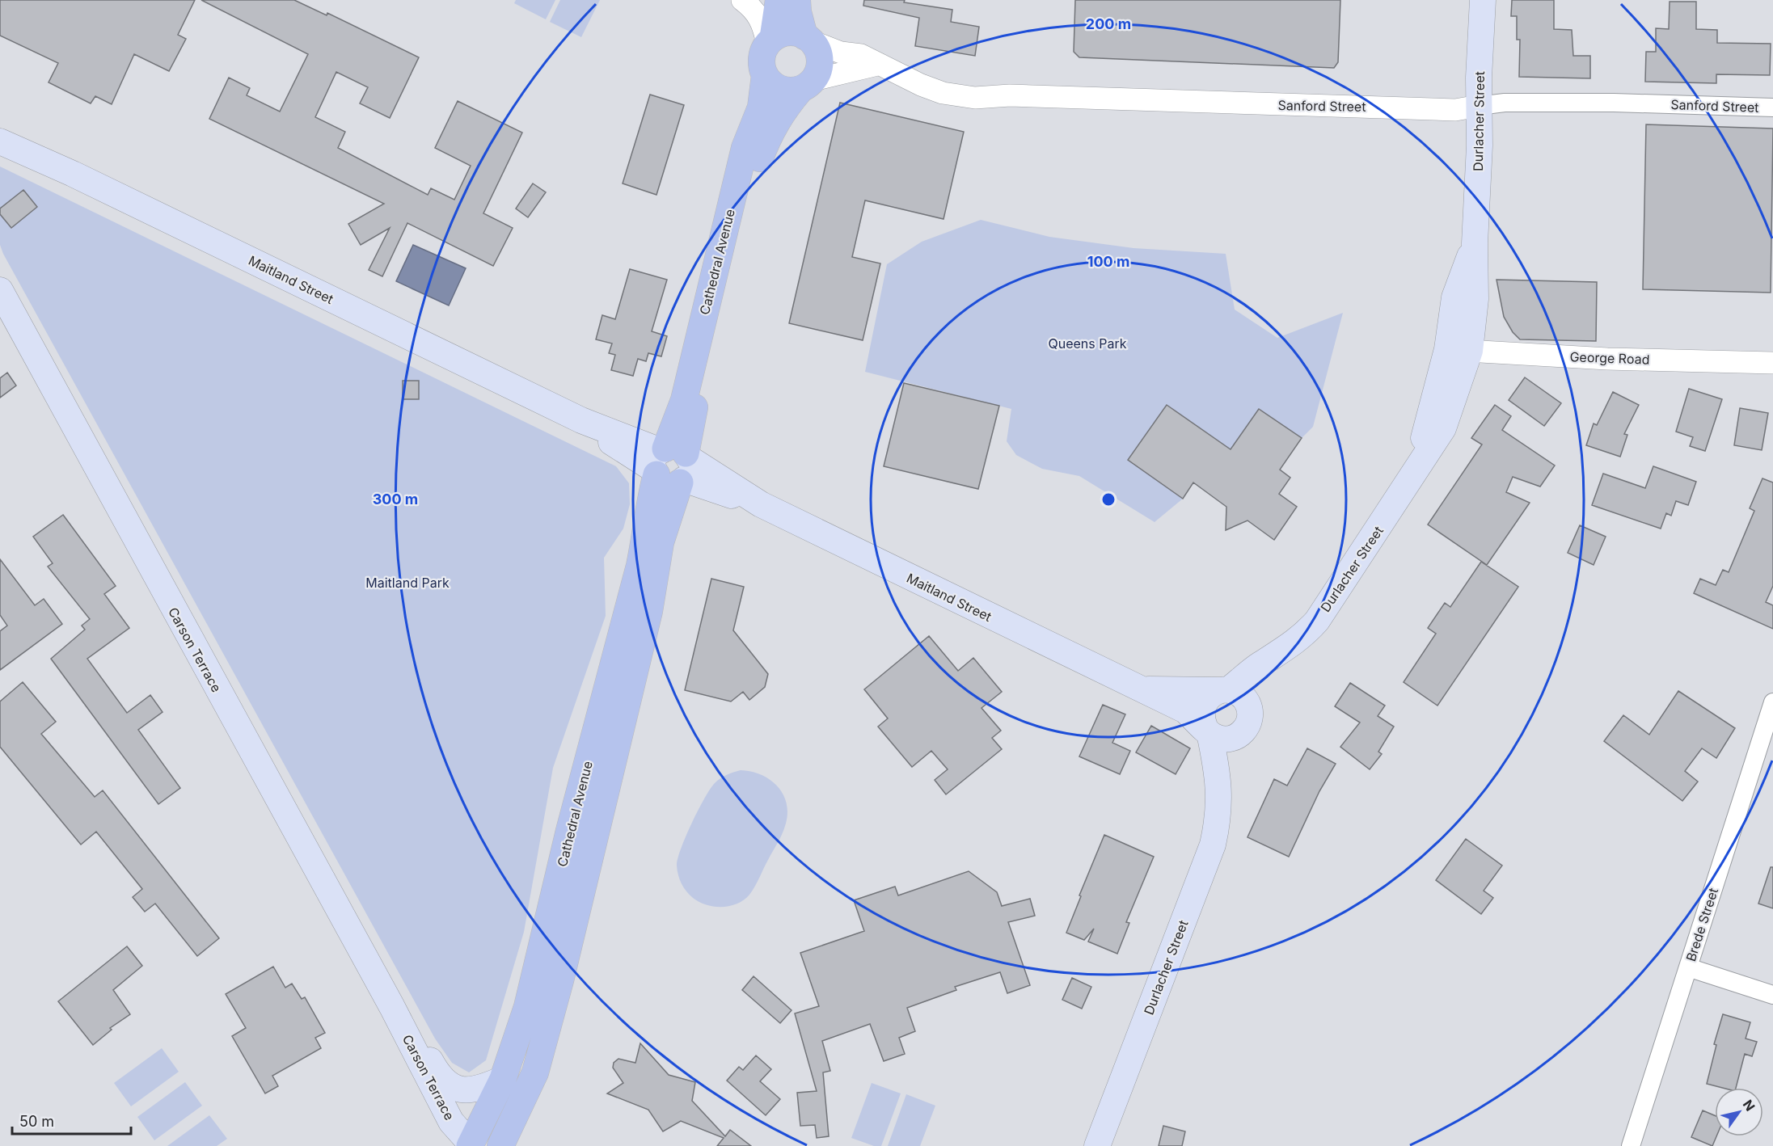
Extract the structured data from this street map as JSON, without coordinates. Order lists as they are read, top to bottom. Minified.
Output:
{"streets":{"main road":["Durlacher Street","Cathedral Avenue","Maitland Street","Carson Terrace"],"street":["Sanford Street","George Road","Brede Street"]},"crossings":[["Sanford Street","Durlacher Street"],["Sanford Street","Cathedral Avenue"],["Durlacher Street","Maitland Street"],["Durlacher Street","George Road"],["Cathedral Avenue","Maitland Street"],["Cathedral Avenue","Carson Terrace"]],"parks":["Queens Park","Maitland Park"],"scale_bar":"50 m","north":"top right","rings":["200 m","100 m","300 m"]}
